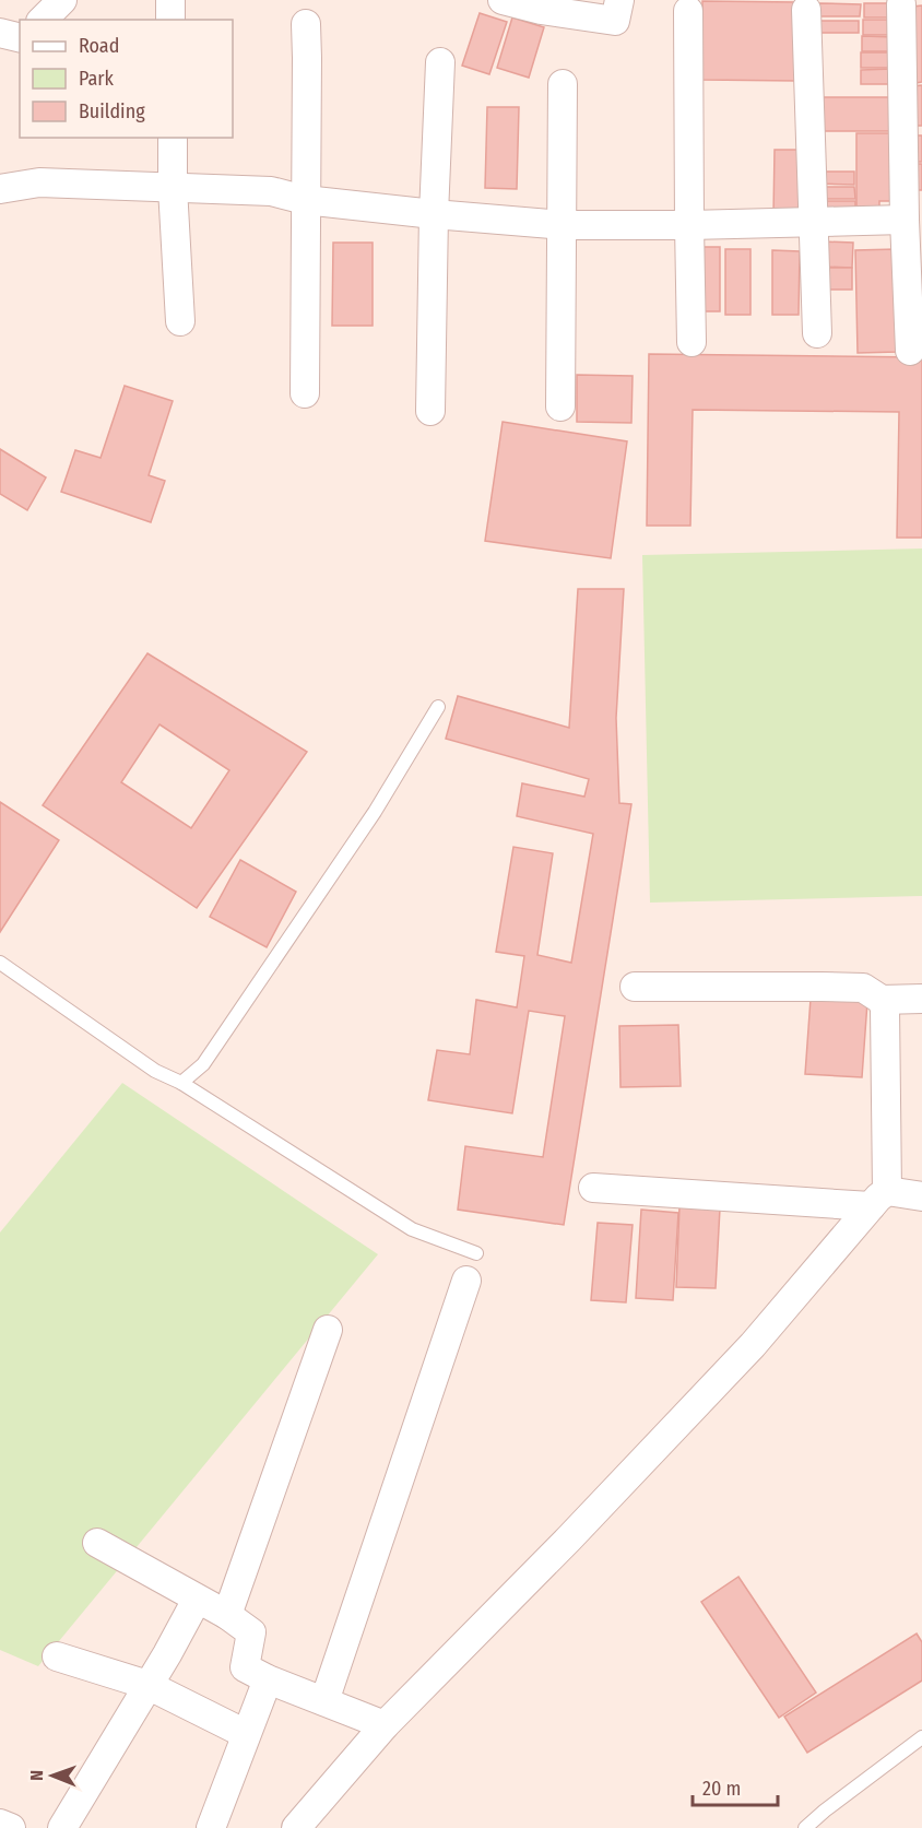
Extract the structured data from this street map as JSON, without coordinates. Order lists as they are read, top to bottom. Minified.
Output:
{"legend":["Road","Park","Building"],"scale_bar":"20 m","north":"left"}
